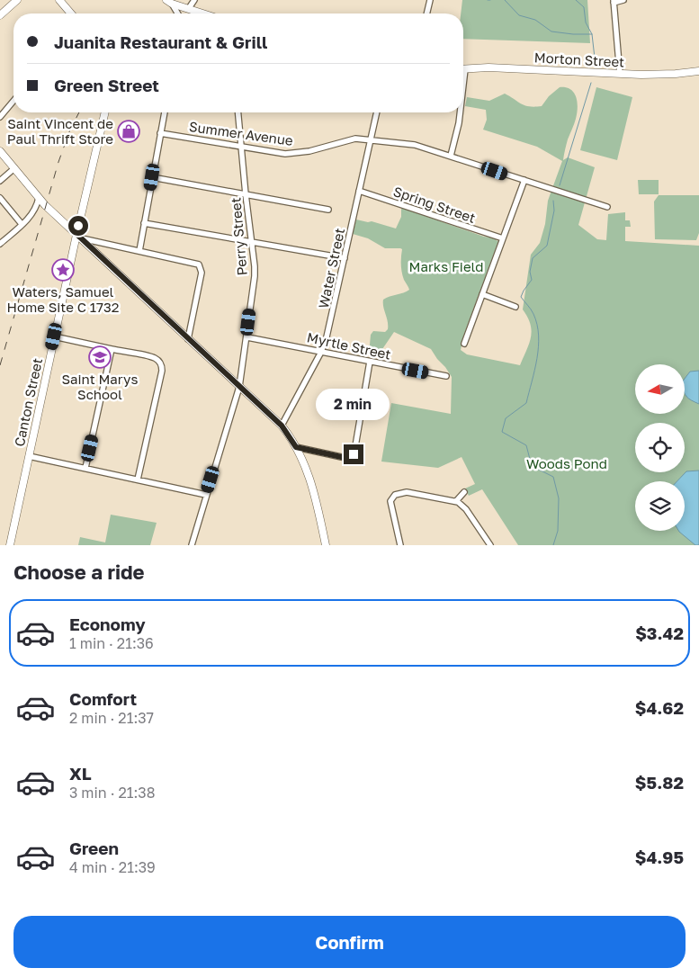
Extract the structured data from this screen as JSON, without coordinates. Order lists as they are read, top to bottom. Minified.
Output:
{"streets":{"street":["Morton Street","Summer Avenue","Spring Street","Perry Street","Water Street","Myrtle Street","Canton Street"]},"crossings":[["Summer Avenue","Perry Street"],["Summer Avenue","Water Street"],["Spring Street","Water Street"],["Perry Street","Myrtle Street"],["Water Street","Myrtle Street"]],"parks":["Marks Field","Woods Pond"],"places":{"shop":["Saint Vincent de Paul Thrift Store"],"place":["Waters, Samuel Home Site C 1732"],"school or university":["Saint Marys School"]},"north":"left","page":{"banner":["Juanita Restaurant & Grill","Green Street"],"bubble":"2 min","heading":"Choose a ride","list":[{"name":"Economy","note":"1 min · 21:36","value":"$3.42"},{"name":"Comfort","note":"2 min · 21:37","value":"$4.62"},{"name":"XL","note":"3 min · 21:38","value":"$5.82"},{"name":"Green","note":"4 min · 21:39","value":"$4.95"}],"buttons":"Confirm"}}
